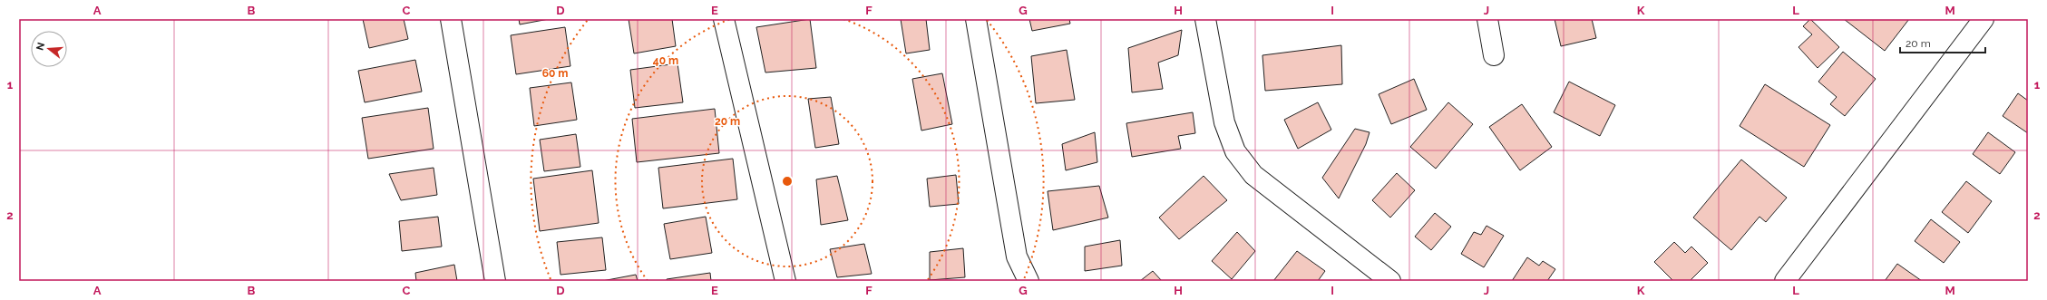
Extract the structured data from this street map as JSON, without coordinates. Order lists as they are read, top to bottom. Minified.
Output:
{"scale_bar":"20 m","north":"left","grid":{"columns":["A","B","C","D","E","F","G","H","I","J","K","L","M"],"rows":["1","2"]},"rings":["40 m","60 m","20 m"]}
